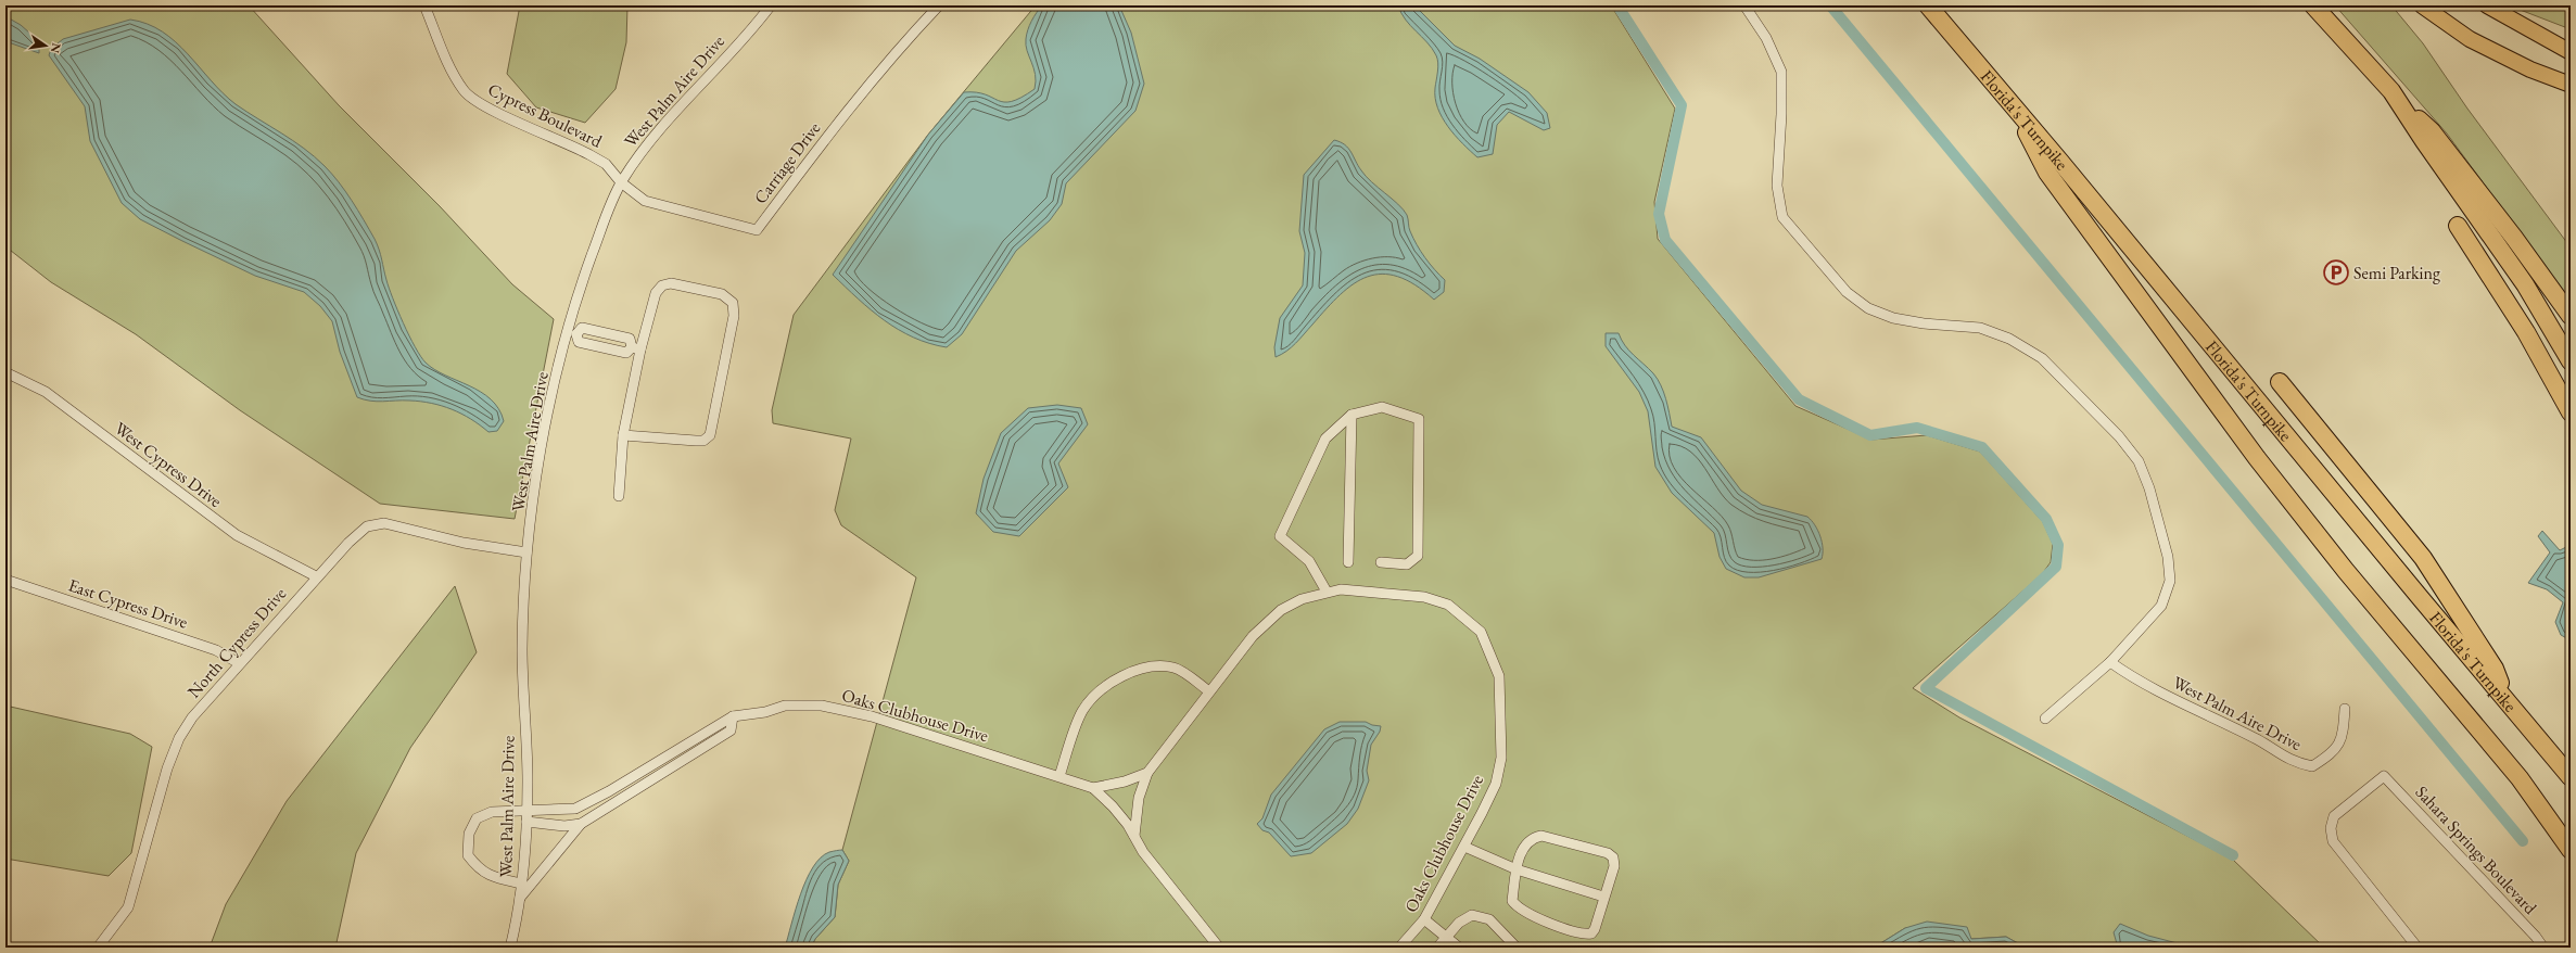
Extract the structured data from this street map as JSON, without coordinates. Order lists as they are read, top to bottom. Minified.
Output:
{"streets":{"highway":["Florida's Turnpike"],"street":["West Palm Aire Drive","Cypress Boulevard","Carriage Drive","West Cypress Drive","East Cypress Drive","North Cypress Drive","Oaks Clubhouse Drive","Sahara Springs Boulevard"]},"crossings":[["West Palm Aire Drive","Cypress Boulevard"],["West Palm Aire Drive","Carriage Drive"],["West Palm Aire Drive","North Cypress Drive"],["West Palm Aire Drive","Oaks Clubhouse Drive"],["Cypress Boulevard","Carriage Drive"],["West Cypress Drive","North Cypress Drive"],["East Cypress Drive","North Cypress Drive"]],"places":{"parking":["Semi Parking"]},"north":"right"}
